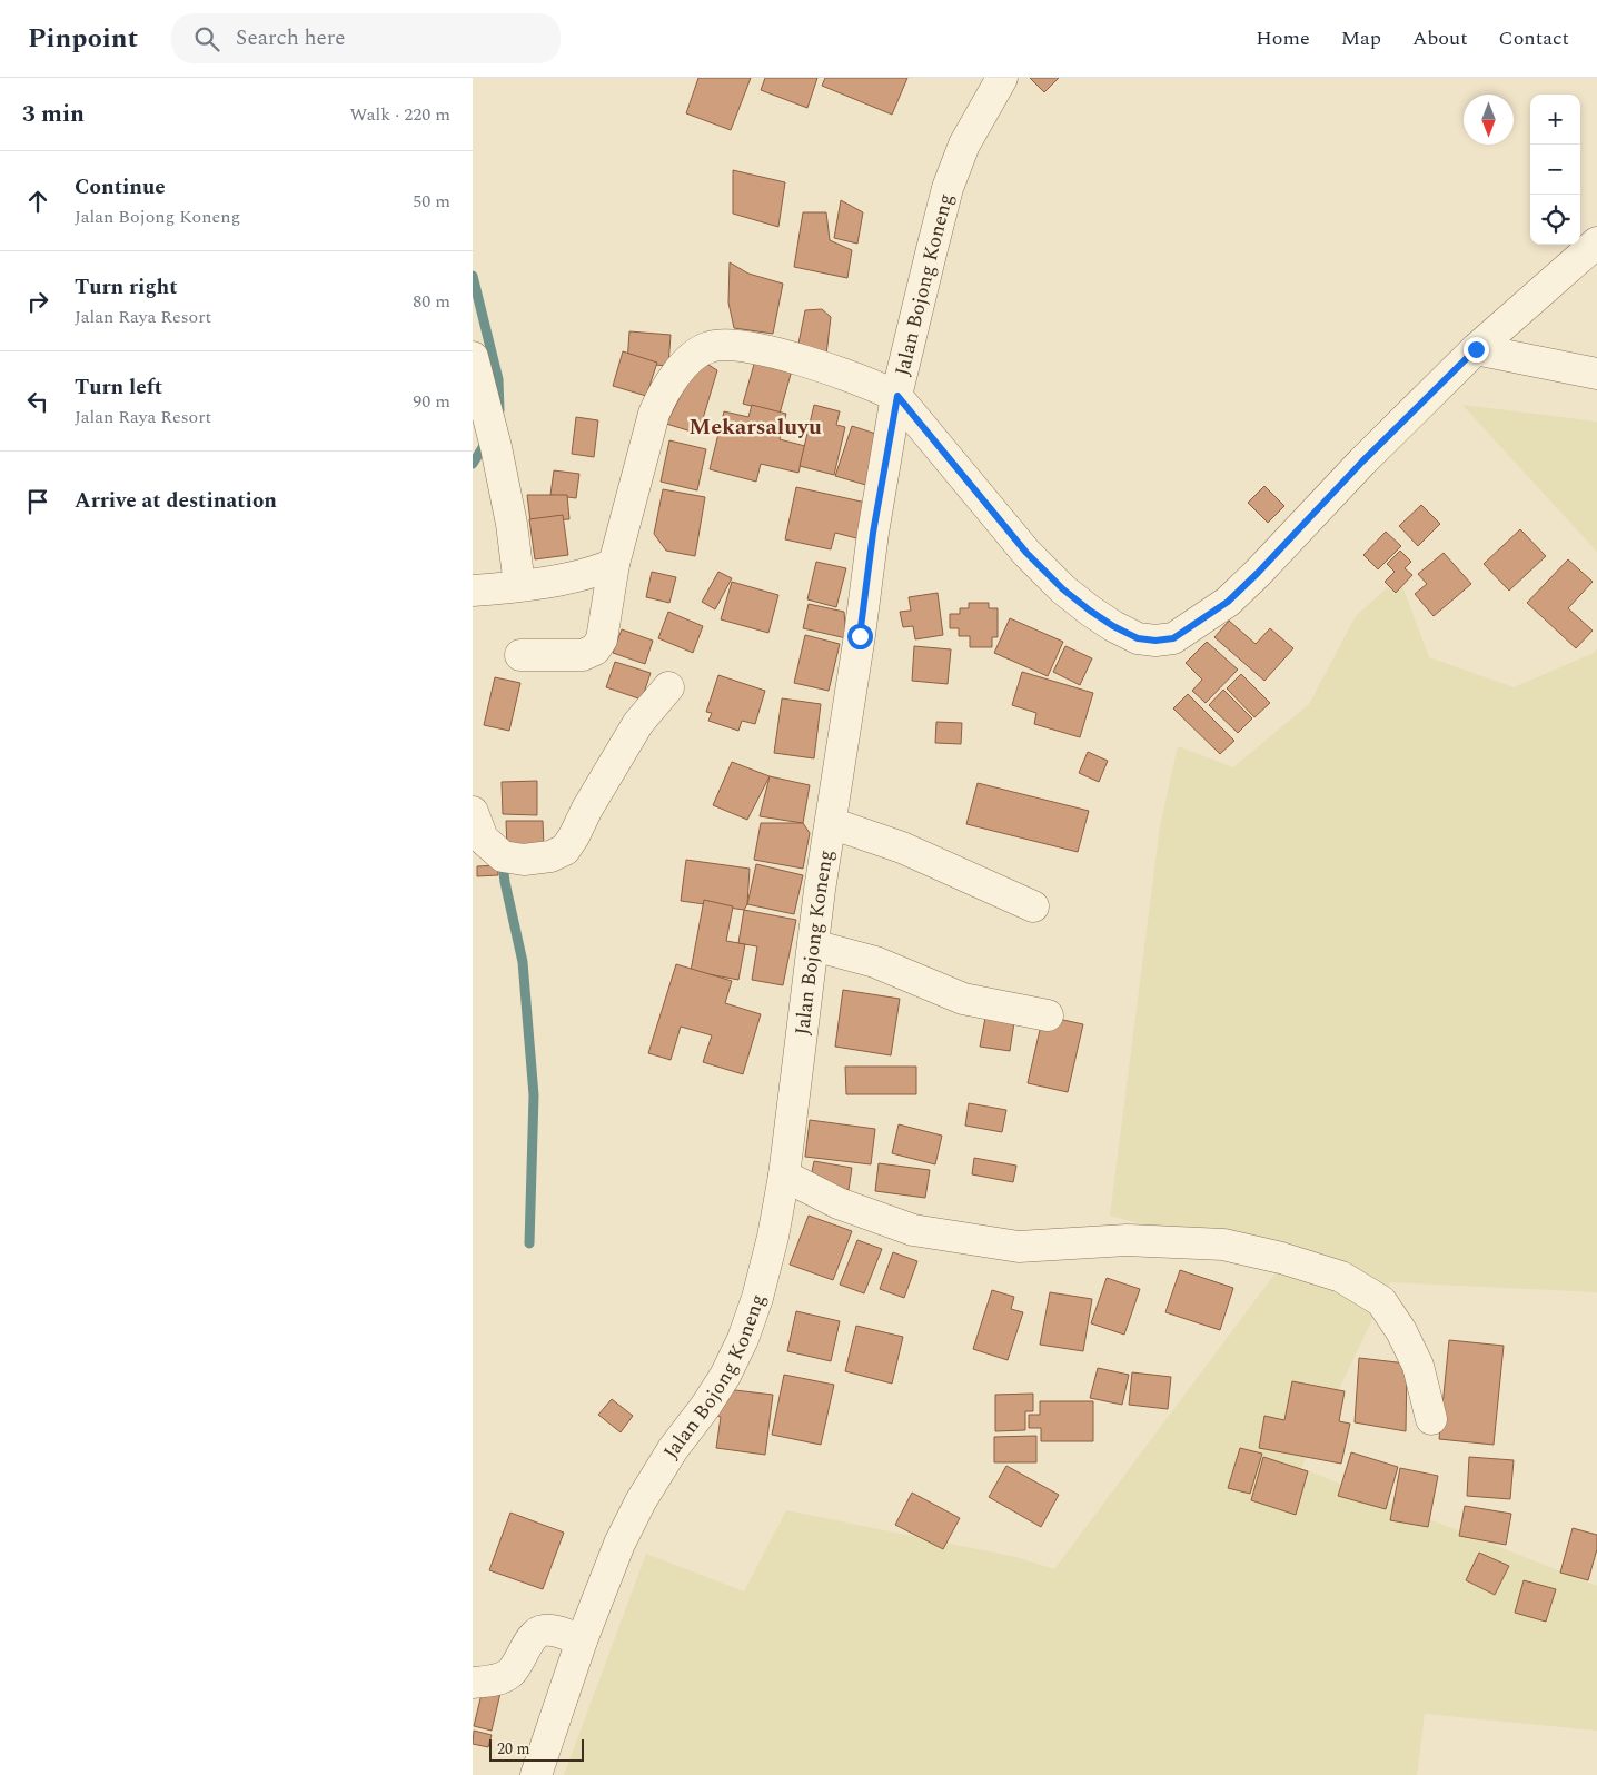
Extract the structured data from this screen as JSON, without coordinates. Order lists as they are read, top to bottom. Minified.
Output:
{"streets":{"street":["Jalan Bojong Koneng"]},"districts":["Mekarsaluyu"],"scale_bar":"20 m","north":"bottom","page":{"header":"Pinpoint","search":"Search here","nav":["Home","Map","About","Contact"],"heading":["3 min","Walk · 220 m"],"map_buttons":["+","−"],"list":[["Continue","Jalan Bojong Koneng","50 m"],["Turn right","Jalan Raya Resort","80 m"],["Turn left","Jalan Raya Resort","90 m"],"Arrive at destination"],"scale":"20 m"}}
